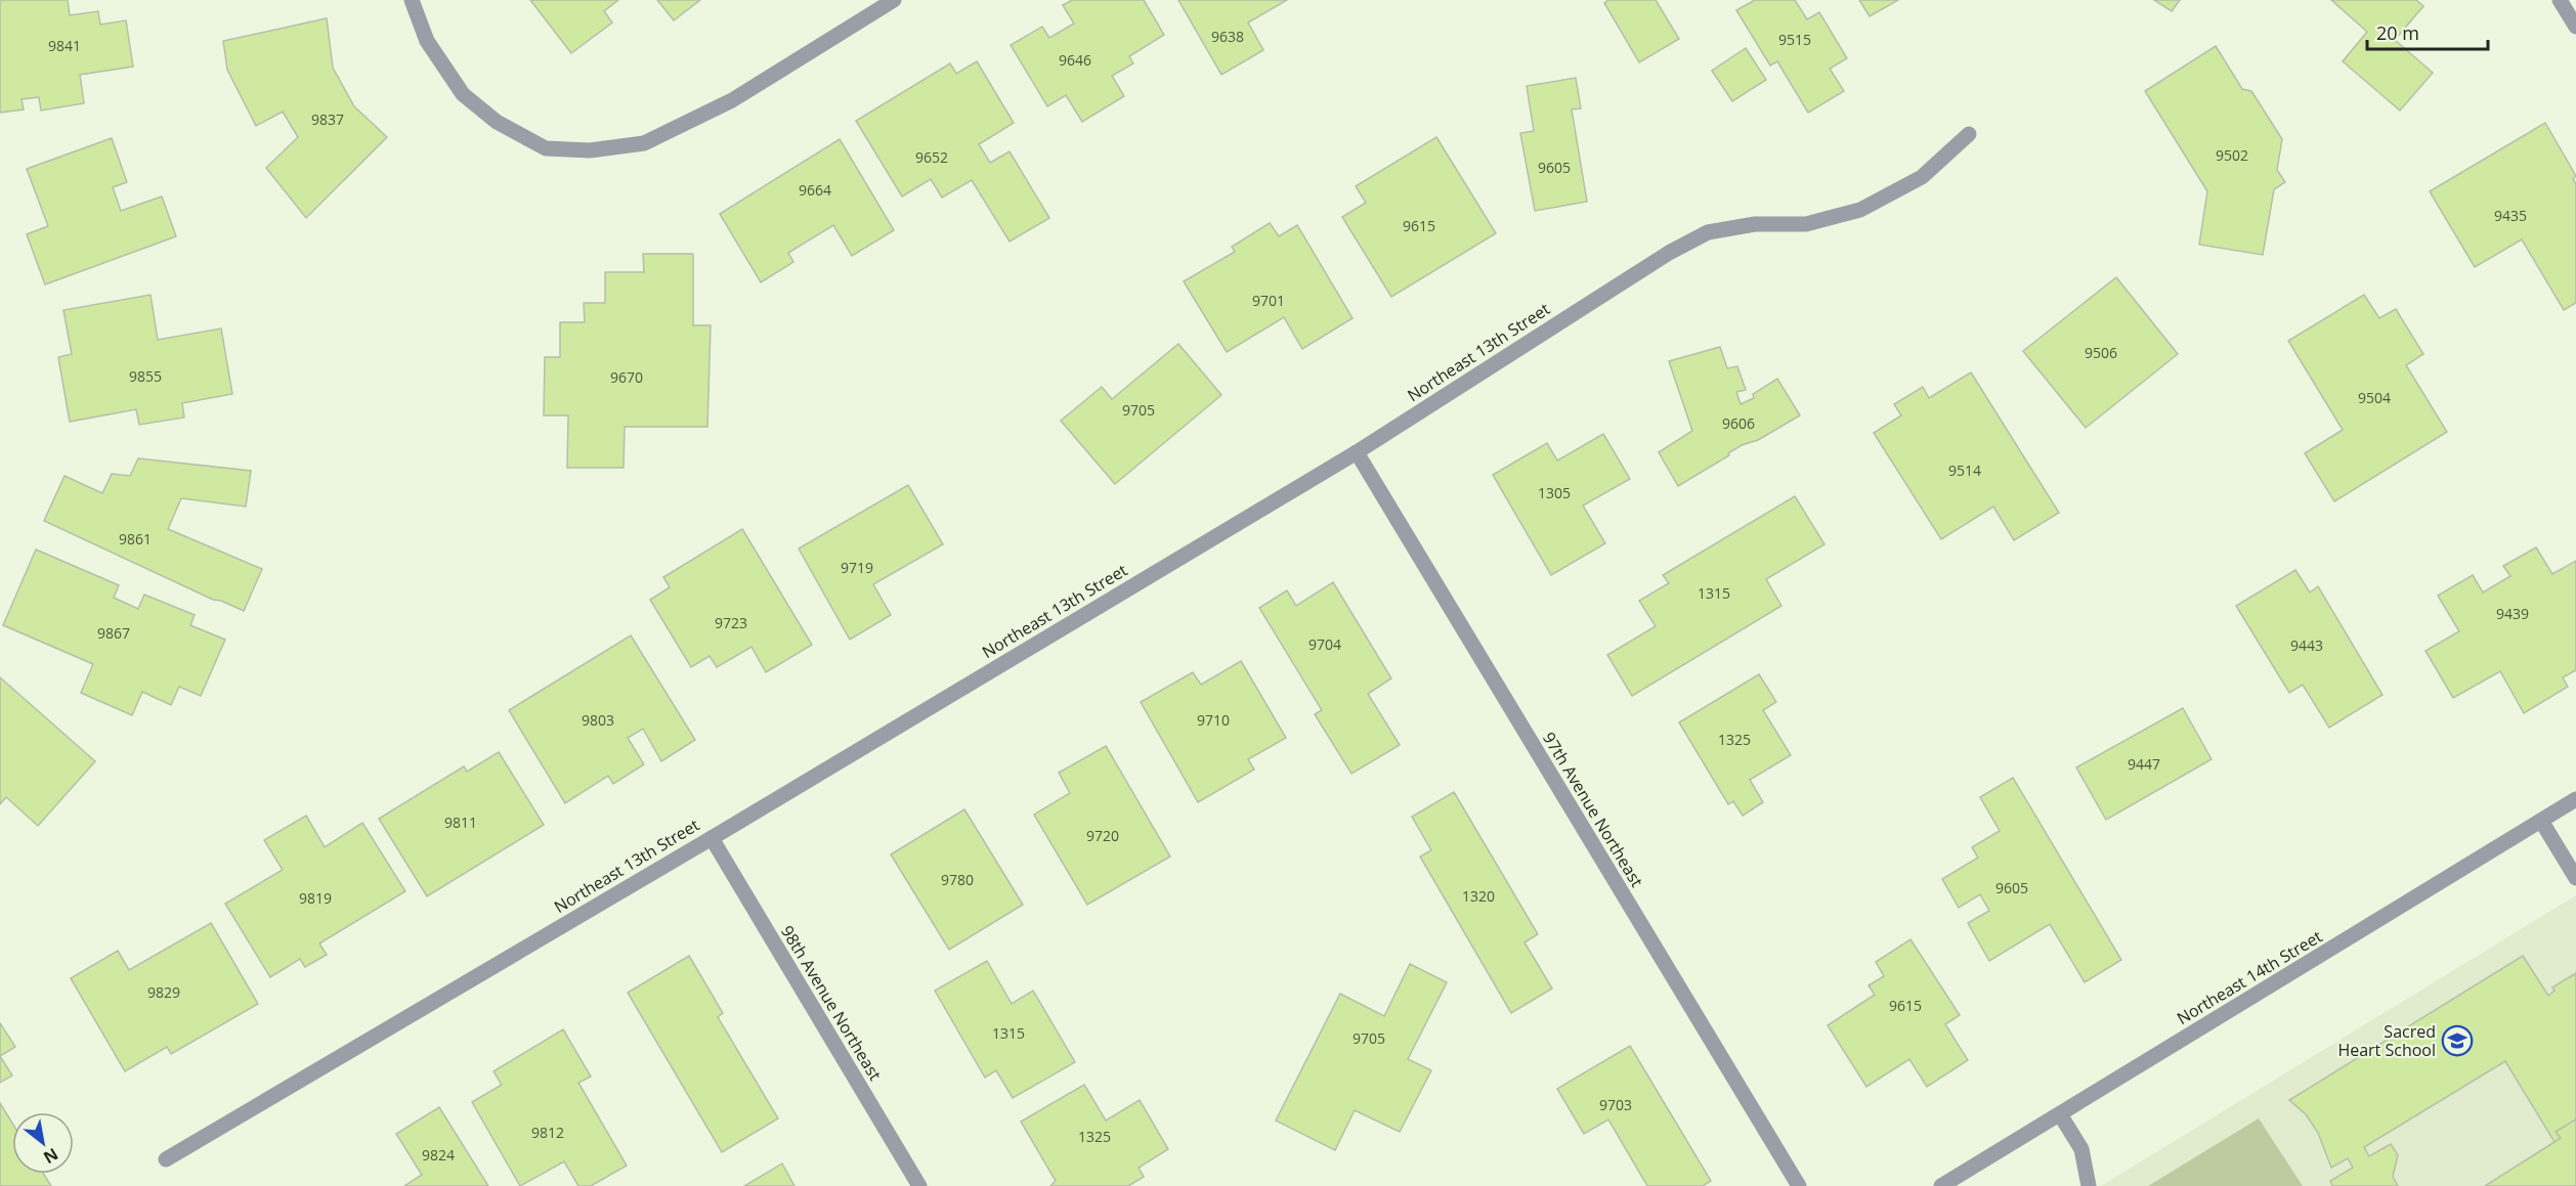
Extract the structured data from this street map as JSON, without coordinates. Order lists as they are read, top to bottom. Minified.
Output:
{"streets":{"street":["Northeast 13th Street","97th Avenue Northeast","Northeast 14th Street","98th Avenue Northeast"]},"crossings":[["Northeast 13th Street","97th Avenue Northeast"],["Northeast 13th Street","98th Avenue Northeast"]],"places":{"school or university":["Sacred Heart School"]},"house_numbers":["9638","9515","9841","9646","9837","9502","9652","9605","9664","9435","9615","9701","9506","9855","9670","9504","9705","9606","9514","1305","9861","9719","1315","9439","9723","9867","9704","9443","9803","9710","1325","9447","9811","9720","9780","9605","1320","9819","9829","9615","1315","9705","9703","9812","1325","9824"],"scale_bar":"20 m","north":"bottom right"}
